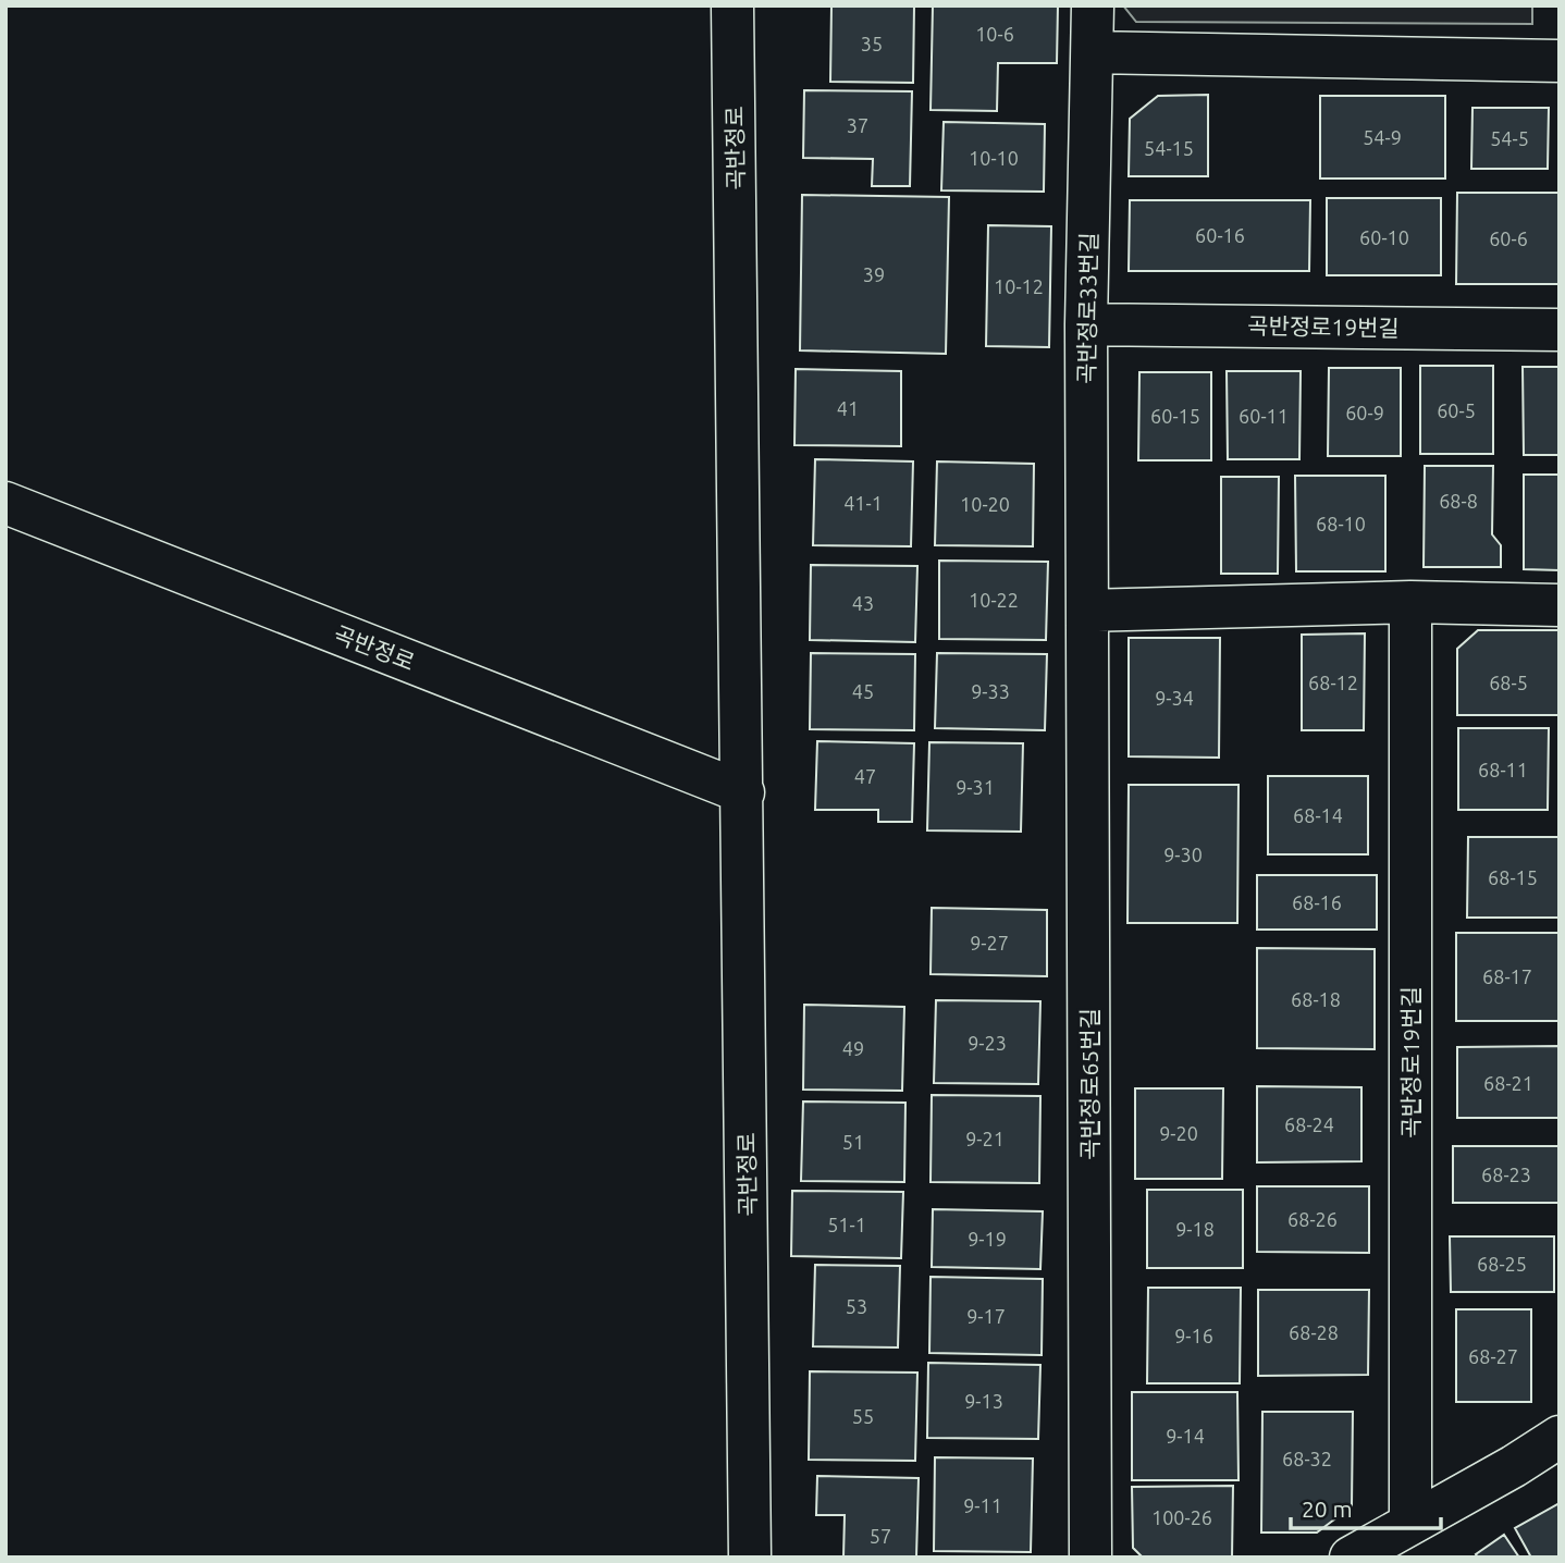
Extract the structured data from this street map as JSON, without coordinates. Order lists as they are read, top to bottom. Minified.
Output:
{"streets":{"street":["곡반정로","곡반정로33번길","곡반정로19번길","곡반정로65번길"]},"crossings":[["곡반정로33번길","곡반정로19번길"],["곡반정로33번길","곡반정로65번길"]],"house_numbers":["10-6","35","37","54-9","54-5","54-15","10-10","60-16","60-10","60-6","39","10-12","41","60-5","60-9","60-15","60-11","68-8","41-1","10-20","68-10","10-22","43","68-12","68-5","45","9-33","9-34","68-11","47","9-31","68-14","9-30","68-15","68-16","9-27","68-17","68-18","9-23","49","68-21","68-24","9-20","9-21","51","68-23","68-26","51-1","9-18","9-19","68-25","53","9-17","68-28","9-16","68-27","9-13","55","9-14","68-32","9-11","100-26","57"],"scale_bar":"20 m"}
